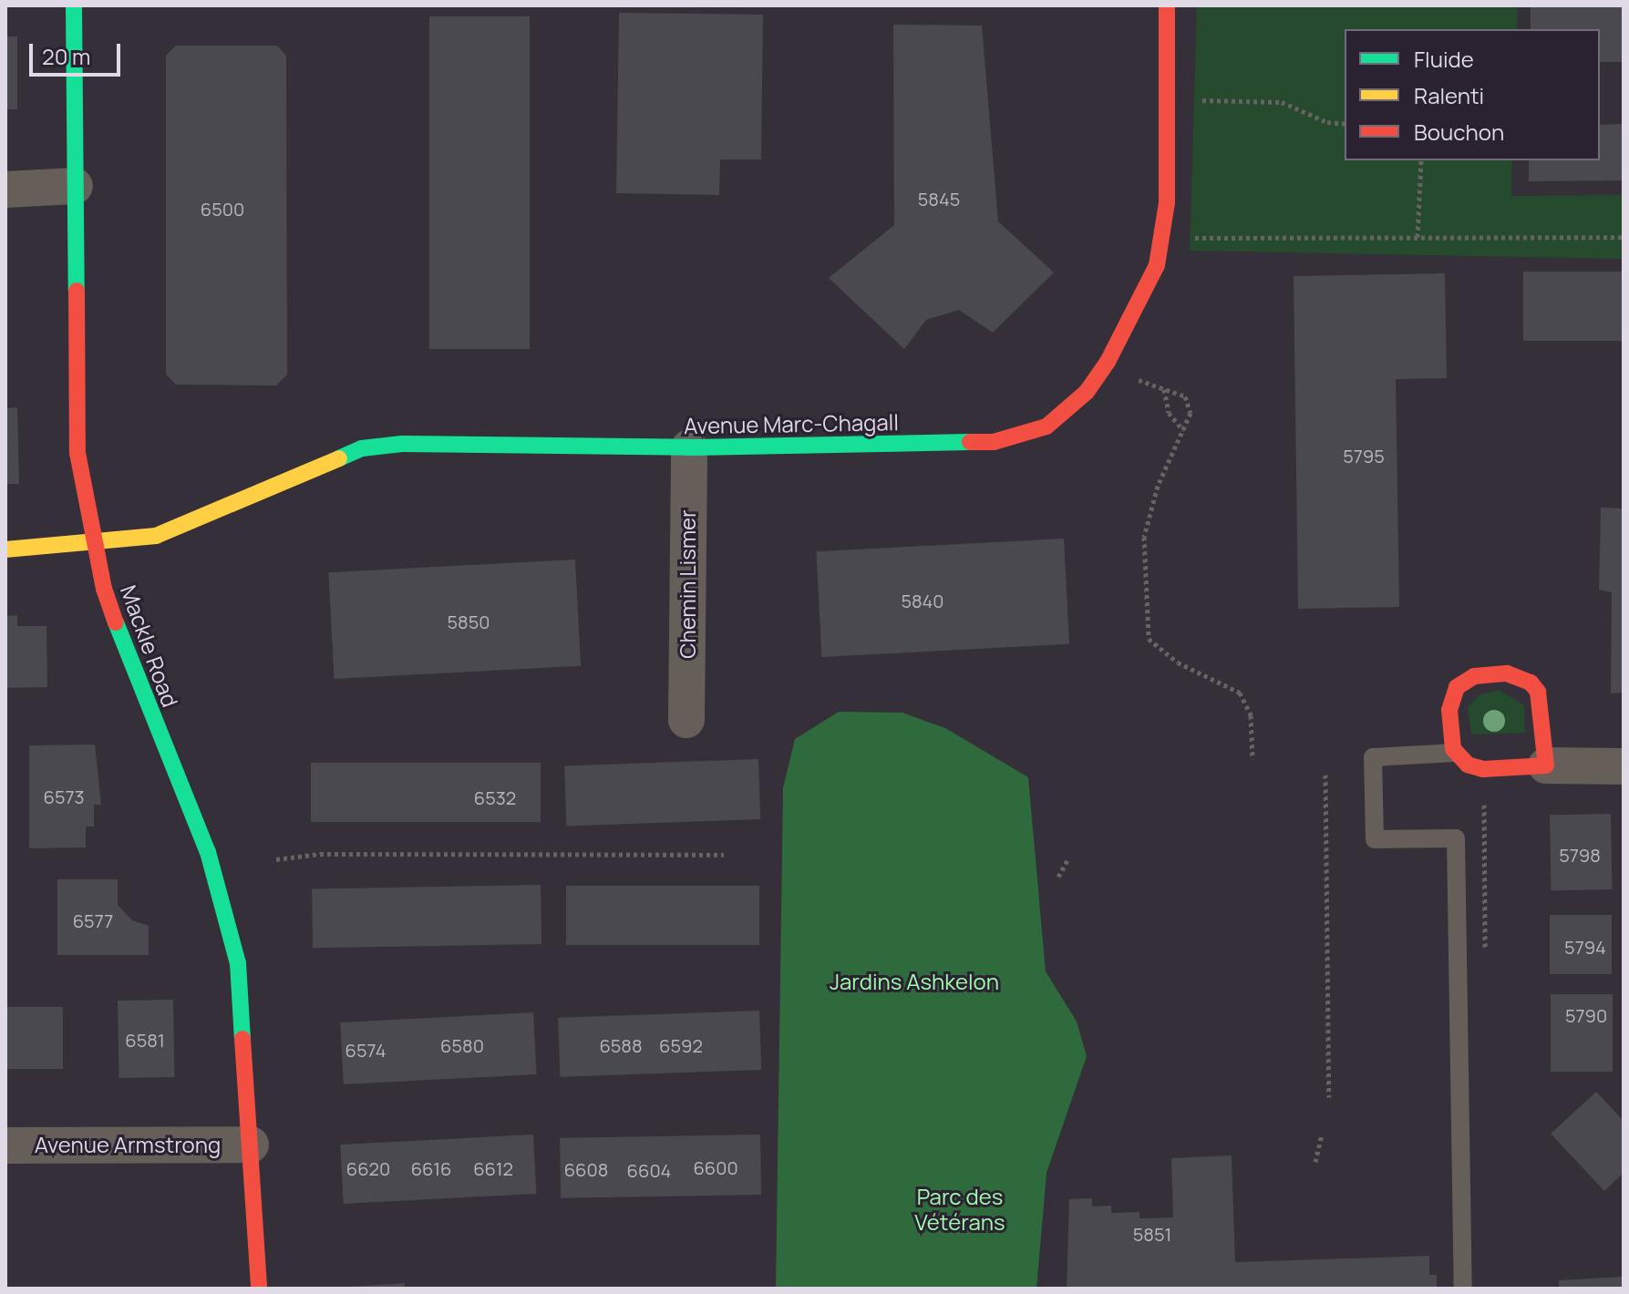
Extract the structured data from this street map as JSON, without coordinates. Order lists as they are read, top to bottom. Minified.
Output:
{"streets":{"street":["Avenue Marc-Chagall","Chemin Lismer","Mackle Road","Avenue Armstrong"]},"crossings":[["Avenue Marc-Chagall","Chemin Lismer"],["Avenue Marc-Chagall","Mackle Road"],["Mackle Road","Avenue Armstrong"]],"parks":["Jardins Ashkelon","Parc des Vétérans"],"house_numbers":["5845","6500","5795","5840","5850","6573","6532","5798","6577","5794","5790","6581","6580","6588","6592","6574","6600","6620","6616","6612","6608","6604","5851"],"legend":["Fluide","Ralenti","Bouchon"],"scale_bar":"20 m"}
